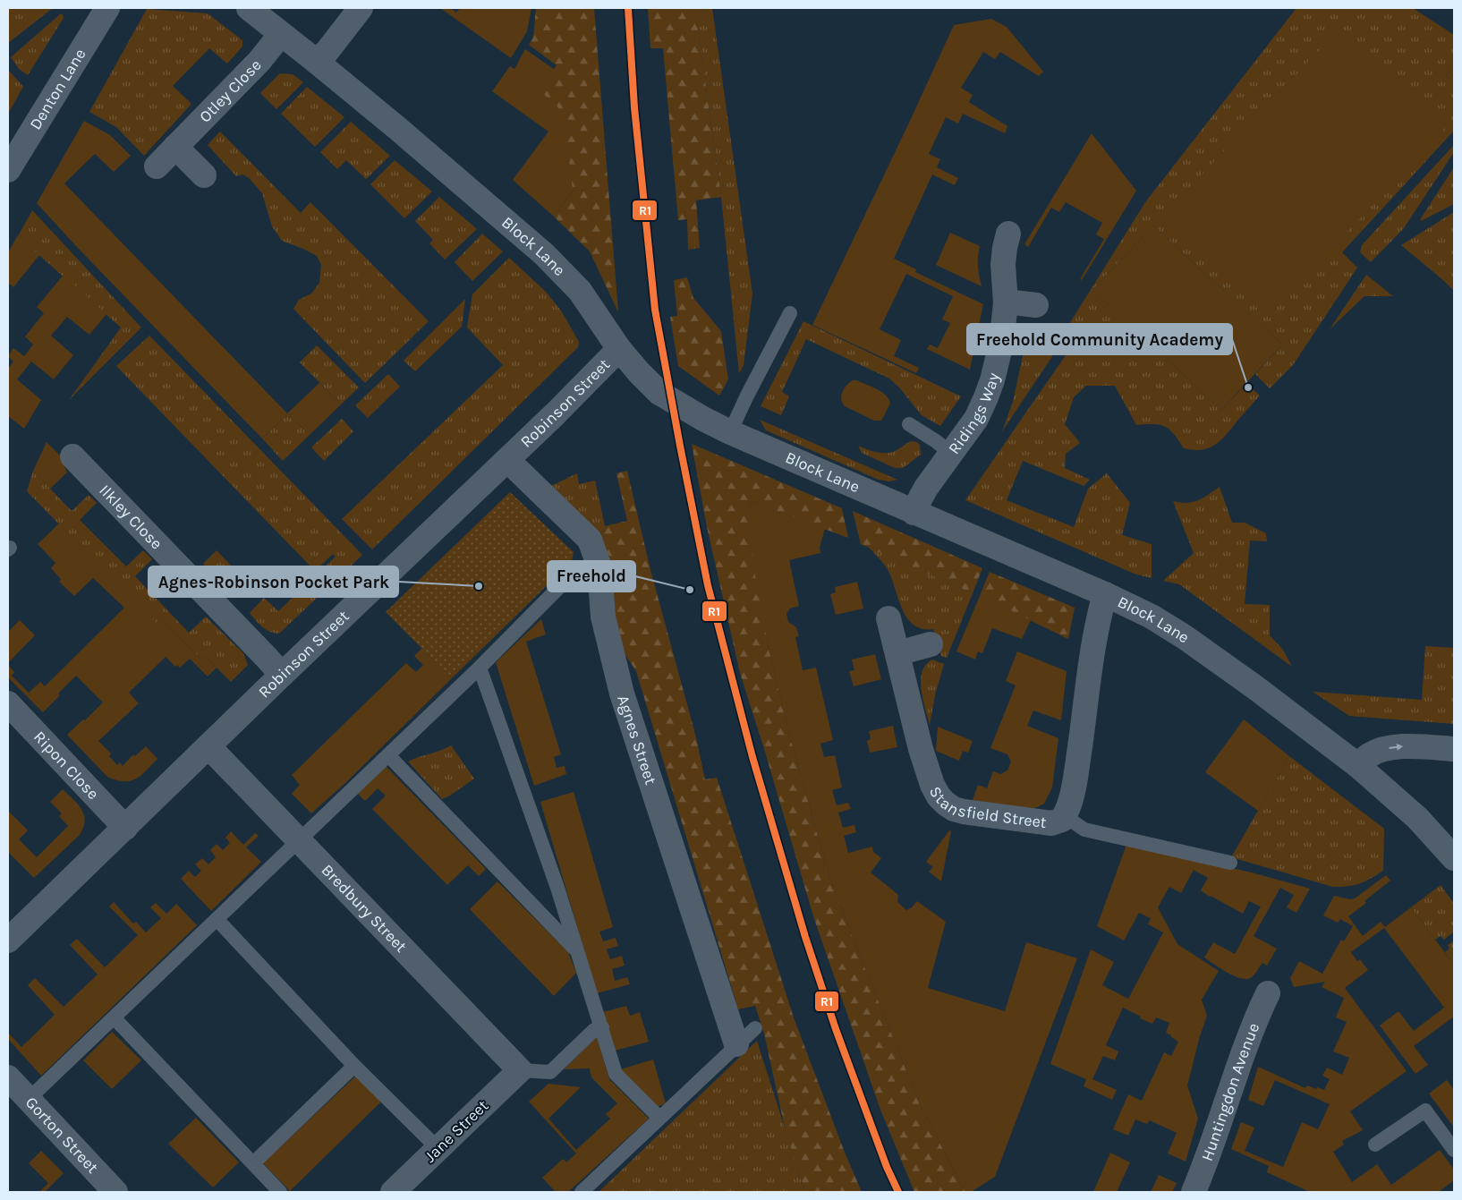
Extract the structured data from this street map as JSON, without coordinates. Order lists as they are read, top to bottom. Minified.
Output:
{"streets":{"street":["Denton Lane","Otley Close","Block Lane","Robinson Street","Ridings Way","Ilkley Close","Agnes Street","Ripon Close","Stansfield Street","Bredbury Street","Huntingdon Avenue","Jane Street","Gorton Street"]},"crossings":[["Otley Close","Block Lane"],["Block Lane","Robinson Street"],["Block Lane","Ridings Way"],["Block Lane","Stansfield Street"],["Robinson Street","Ilkley Close"],["Robinson Street","Agnes Street"],["Robinson Street","Ripon Close"],["Robinson Street","Bredbury Street"],["Bredbury Street","Jane Street"]],"places":["Freehold Community Academy","Agnes-Robinson Pocket Park","Freehold"],"lines":["transit line R1"]}
